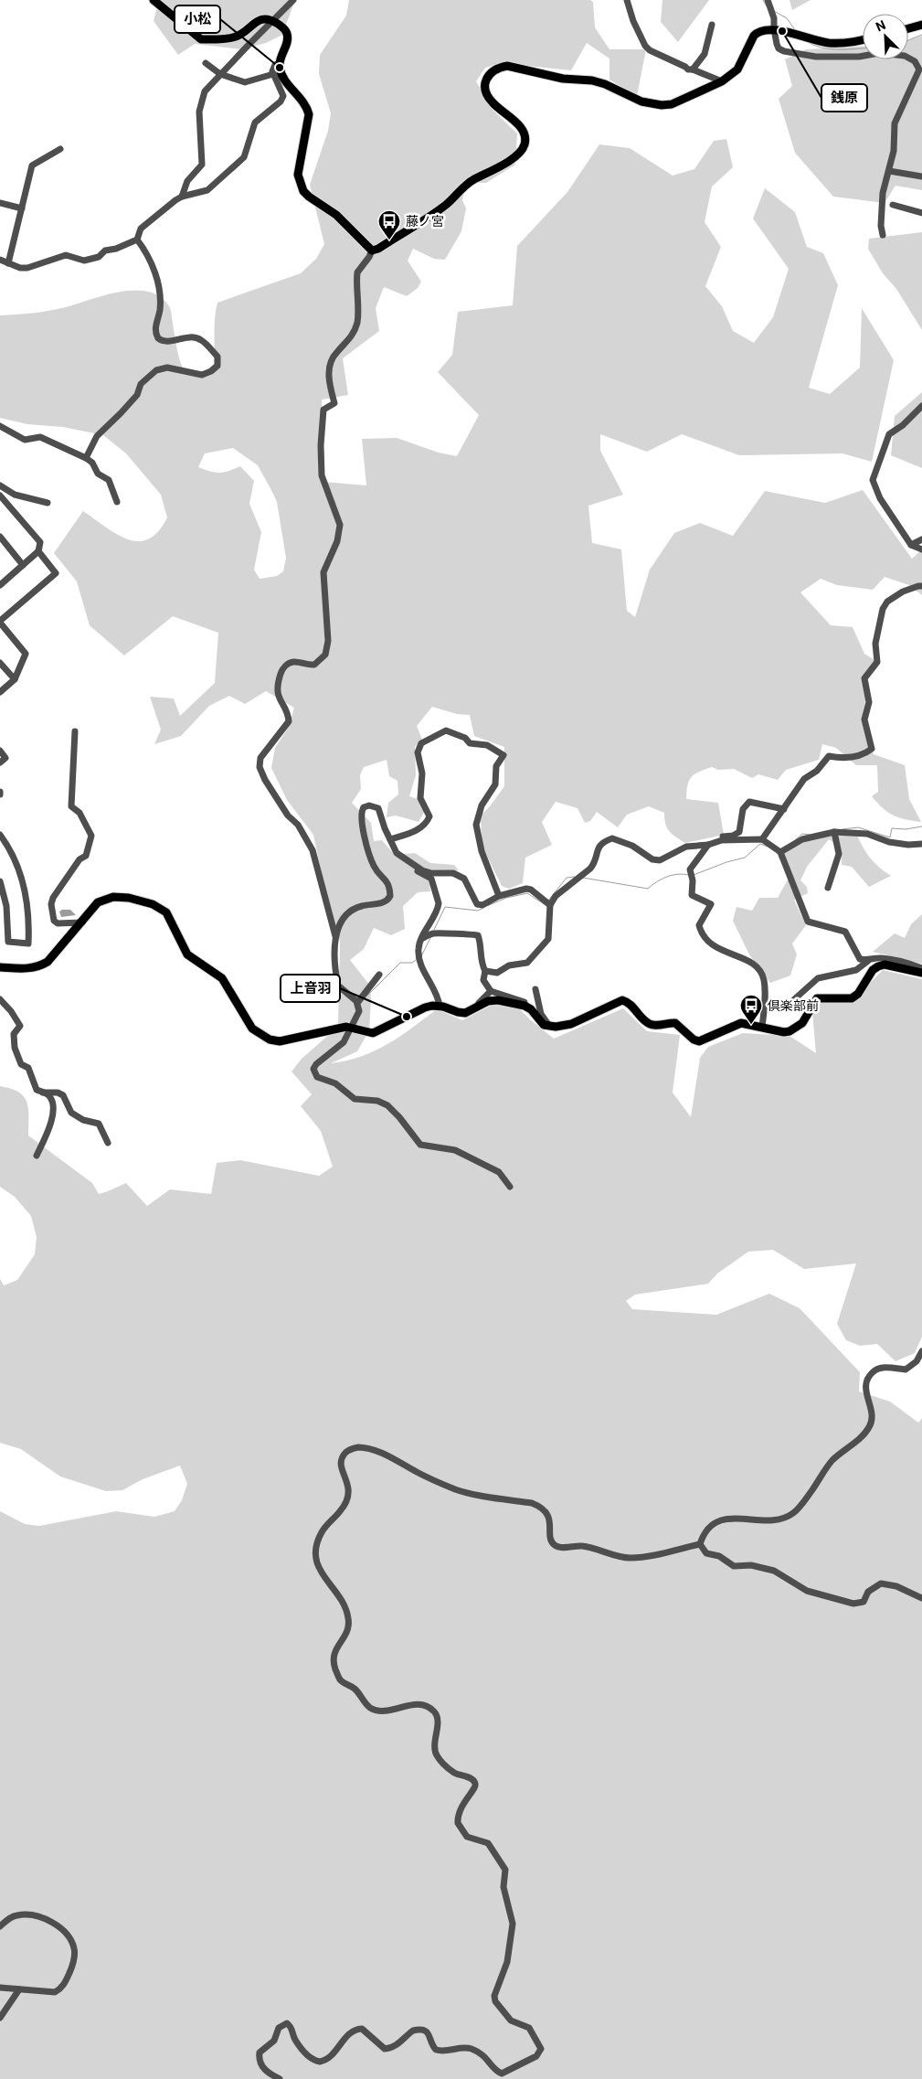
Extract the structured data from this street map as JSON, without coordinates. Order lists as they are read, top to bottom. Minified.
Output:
{"places":{"other":["銭原","小松","上音羽"],"bus stop":["藤ノ宮","倶楽部前"]},"north":"top left"}
